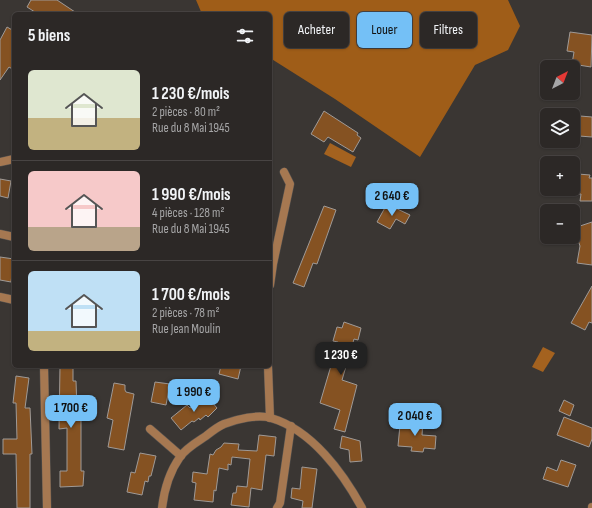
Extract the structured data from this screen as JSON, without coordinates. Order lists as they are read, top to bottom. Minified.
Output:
{"north":"top right","page":{"chip":["Acheter","Louer","Filtres"],"heading":"5 biens","map_buttons":["+","−"],"list":[{"name":"1 230 €/mois","note":"2 pièces · 80 m² · Rue du 8 Mai 1945"},{"name":"1 990 €/mois","note":"4 pièces · 128 m² · Rue du 8 Mai 1945"},{"name":"1 700 €/mois","note":"2 pièces · 78 m² · Rue Jean Moulin"}],"price":["2 640 €","1 230 €","1 990 €","1 700 €","2 040 €"]}}
